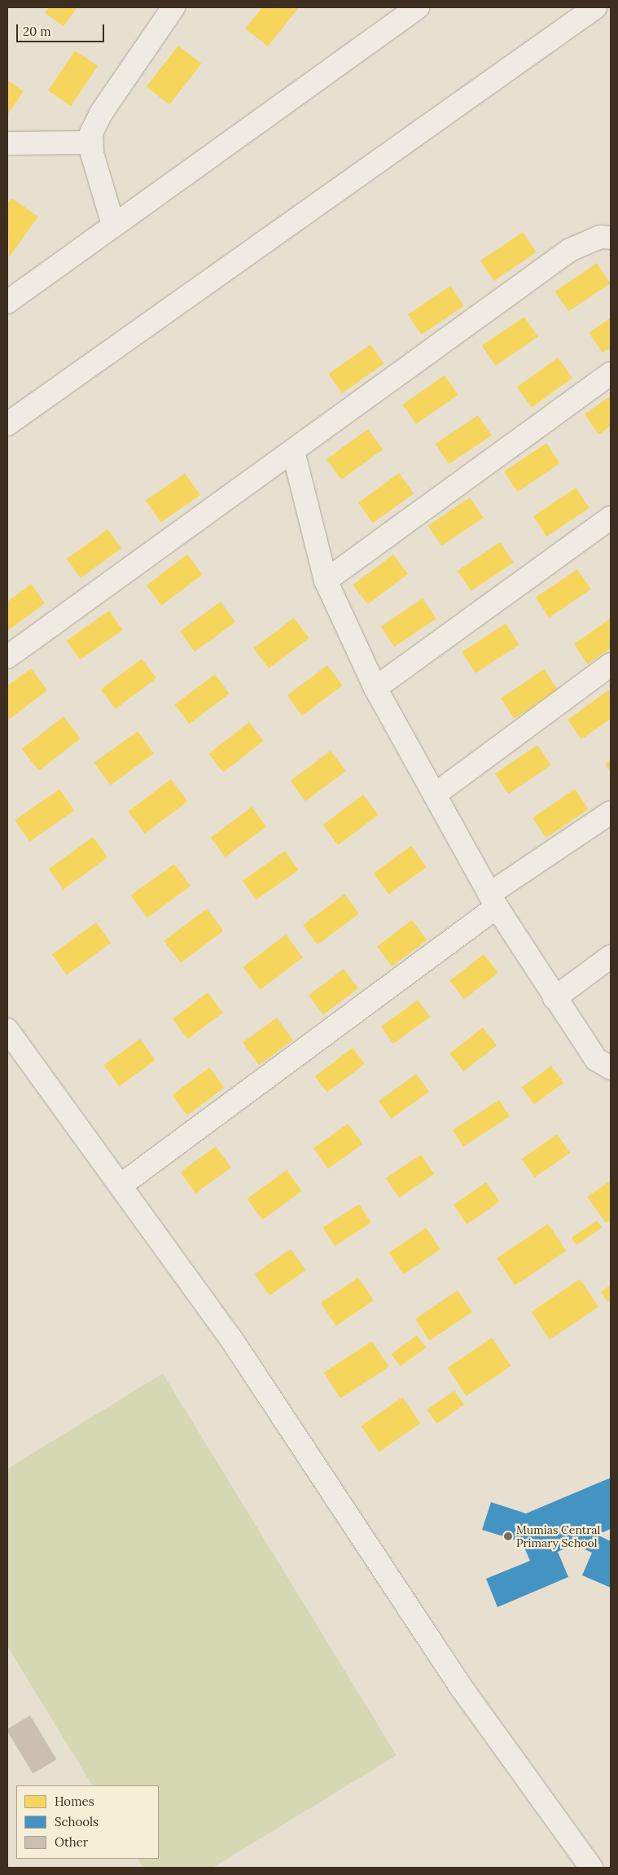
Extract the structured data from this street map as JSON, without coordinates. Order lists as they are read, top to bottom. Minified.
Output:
{"places":["Mumias Central Primary School"],"legend":["Homes","Schools","Other"],"scale_bar":"20 m"}
